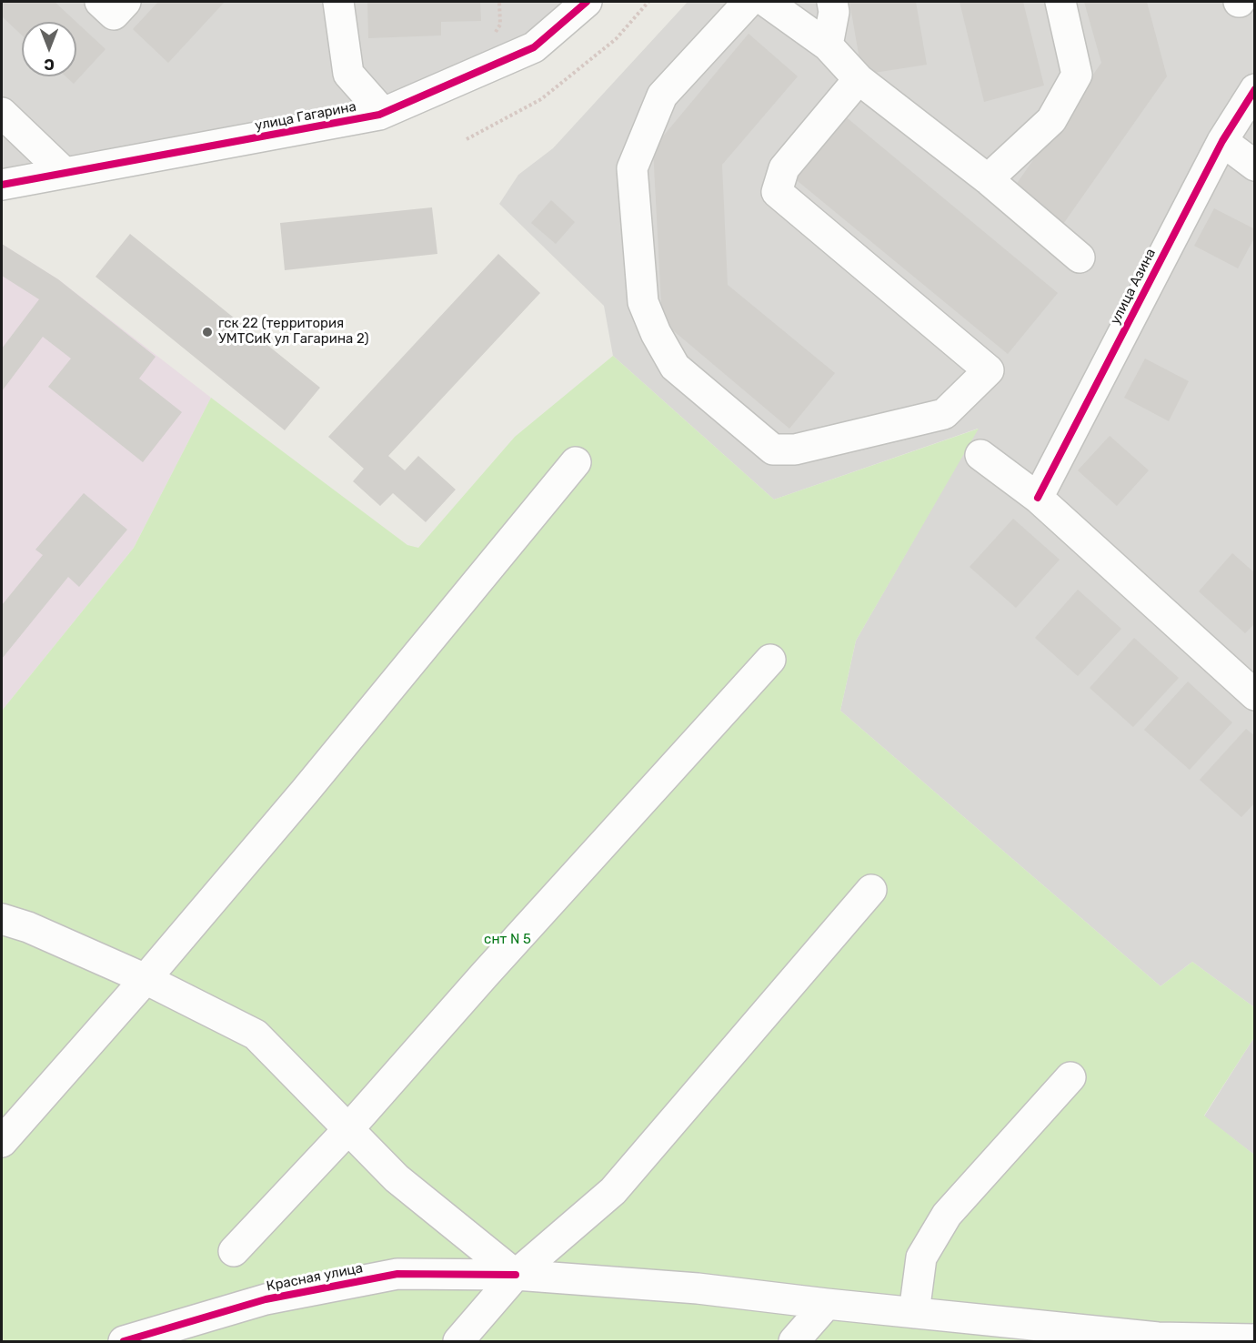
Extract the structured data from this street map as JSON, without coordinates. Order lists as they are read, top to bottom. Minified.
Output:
{"streets":{"street":["улица Гагарина","улица Азина","Красная улица"]},"parks":["снт N 5"],"places":["гск 22 (территория УМТСиК ул Гагарина 2)"],"north":"bottom"}
